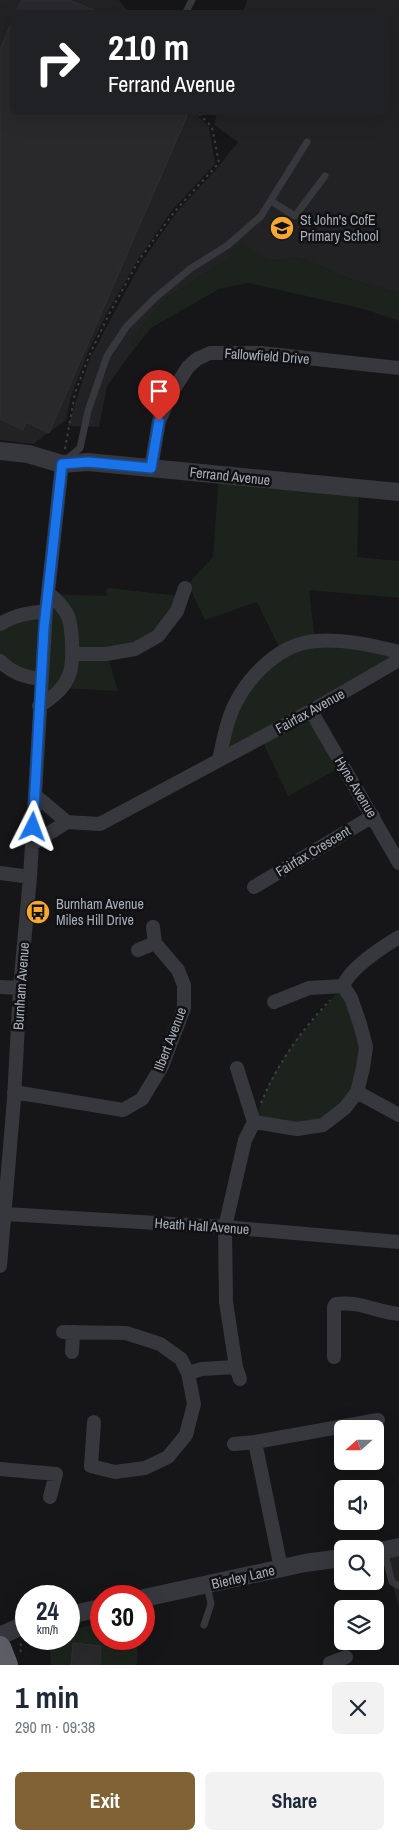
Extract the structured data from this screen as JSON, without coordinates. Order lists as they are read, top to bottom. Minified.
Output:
{"streets":{"street":["Fallowfield Drive","Ferrand Avenue","Fairfax Avenue","Hyne Avenue","Fairfax Crescent","Burnham Avenue","Ilbert Avenue","Heath Hall Avenue","Bierley Lane"]},"crossings":[["Fallowfield Drive","Ferrand Avenue"],["Ferrand Avenue","Burnham Avenue"],["Fairfax Avenue","Hyne Avenue"],["Hyne Avenue","Fairfax Crescent"],["Burnham Avenue","Ilbert Avenue"],["Burnham Avenue","Heath Hall Avenue"]],"places":{"school or university":["St John's CofE Primary School"],"bus stop":["Burnham Avenue Miles Hill Drive"]},"north":"left","page":{"turn":["210 m","Ferrand Avenue"],"speed":"24 km/h","limit":"30","heading":["1 min","290 m · 09:38"],"buttons":["Exit","Share"]}}
